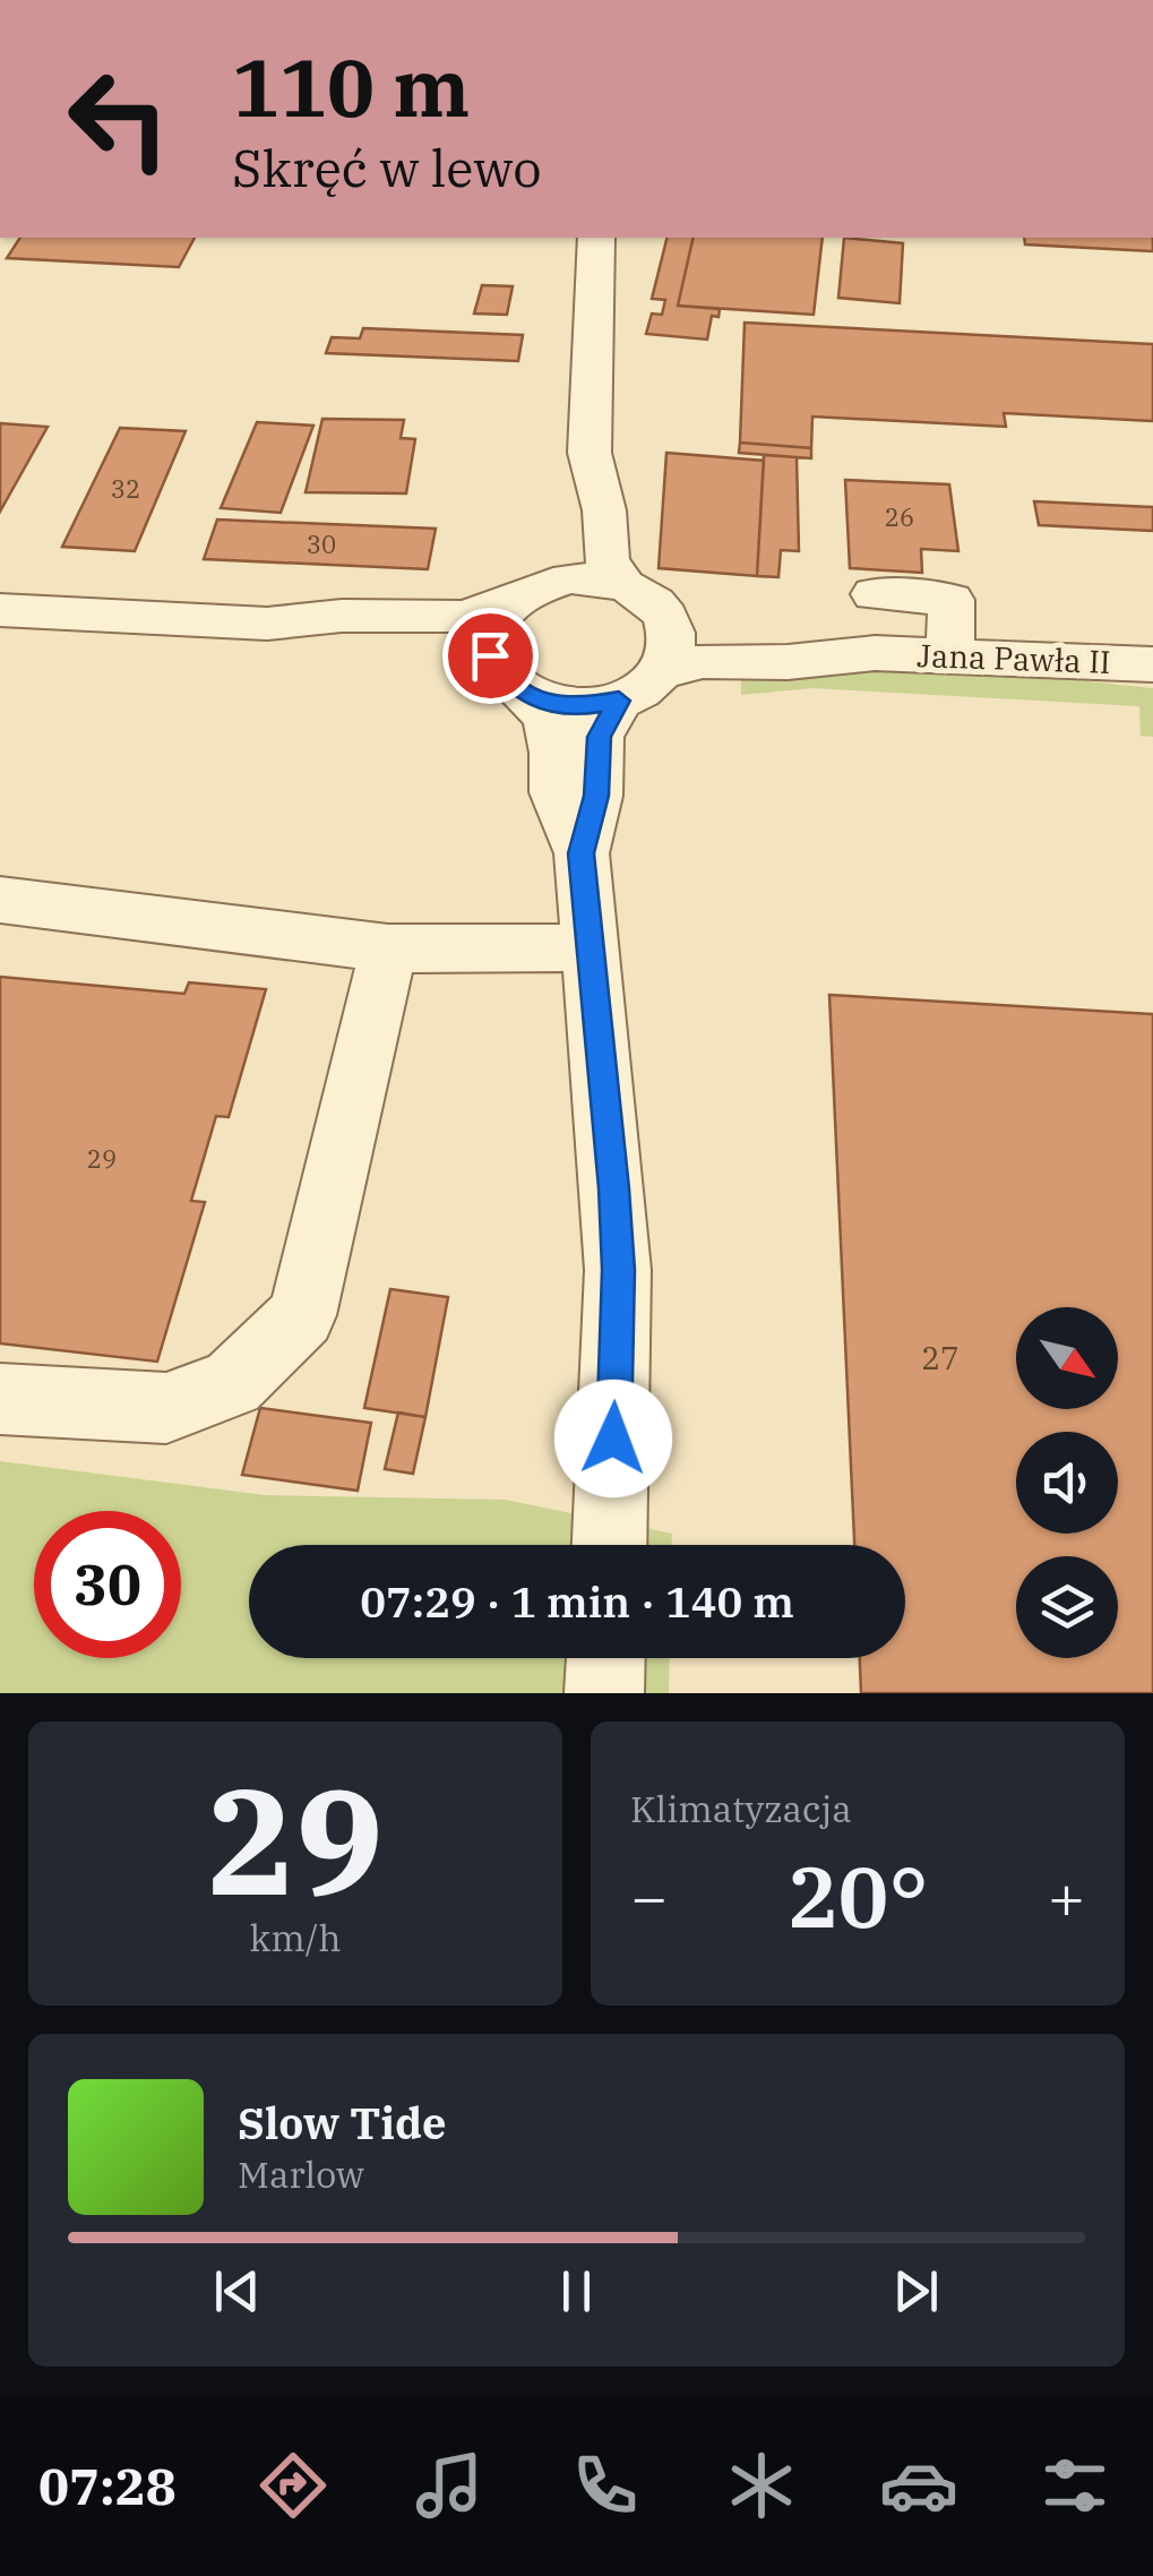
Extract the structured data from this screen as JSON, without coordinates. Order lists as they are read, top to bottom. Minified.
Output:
{"streets":{"street":["Jana Pawła II"]},"house_numbers":["32","26","30","29","27"],"north":"bottom right","page":{"turn":["110 m","Skręć w lewo"],"limit":"30","trip":"07:29 · 1 min · 140 m","tile":[["29","km/h"],"Klimatyzacja"],"heat":["−","20°","+"],"song":["Slow Tide","Marlow"],"tabs":"07:28"}}
